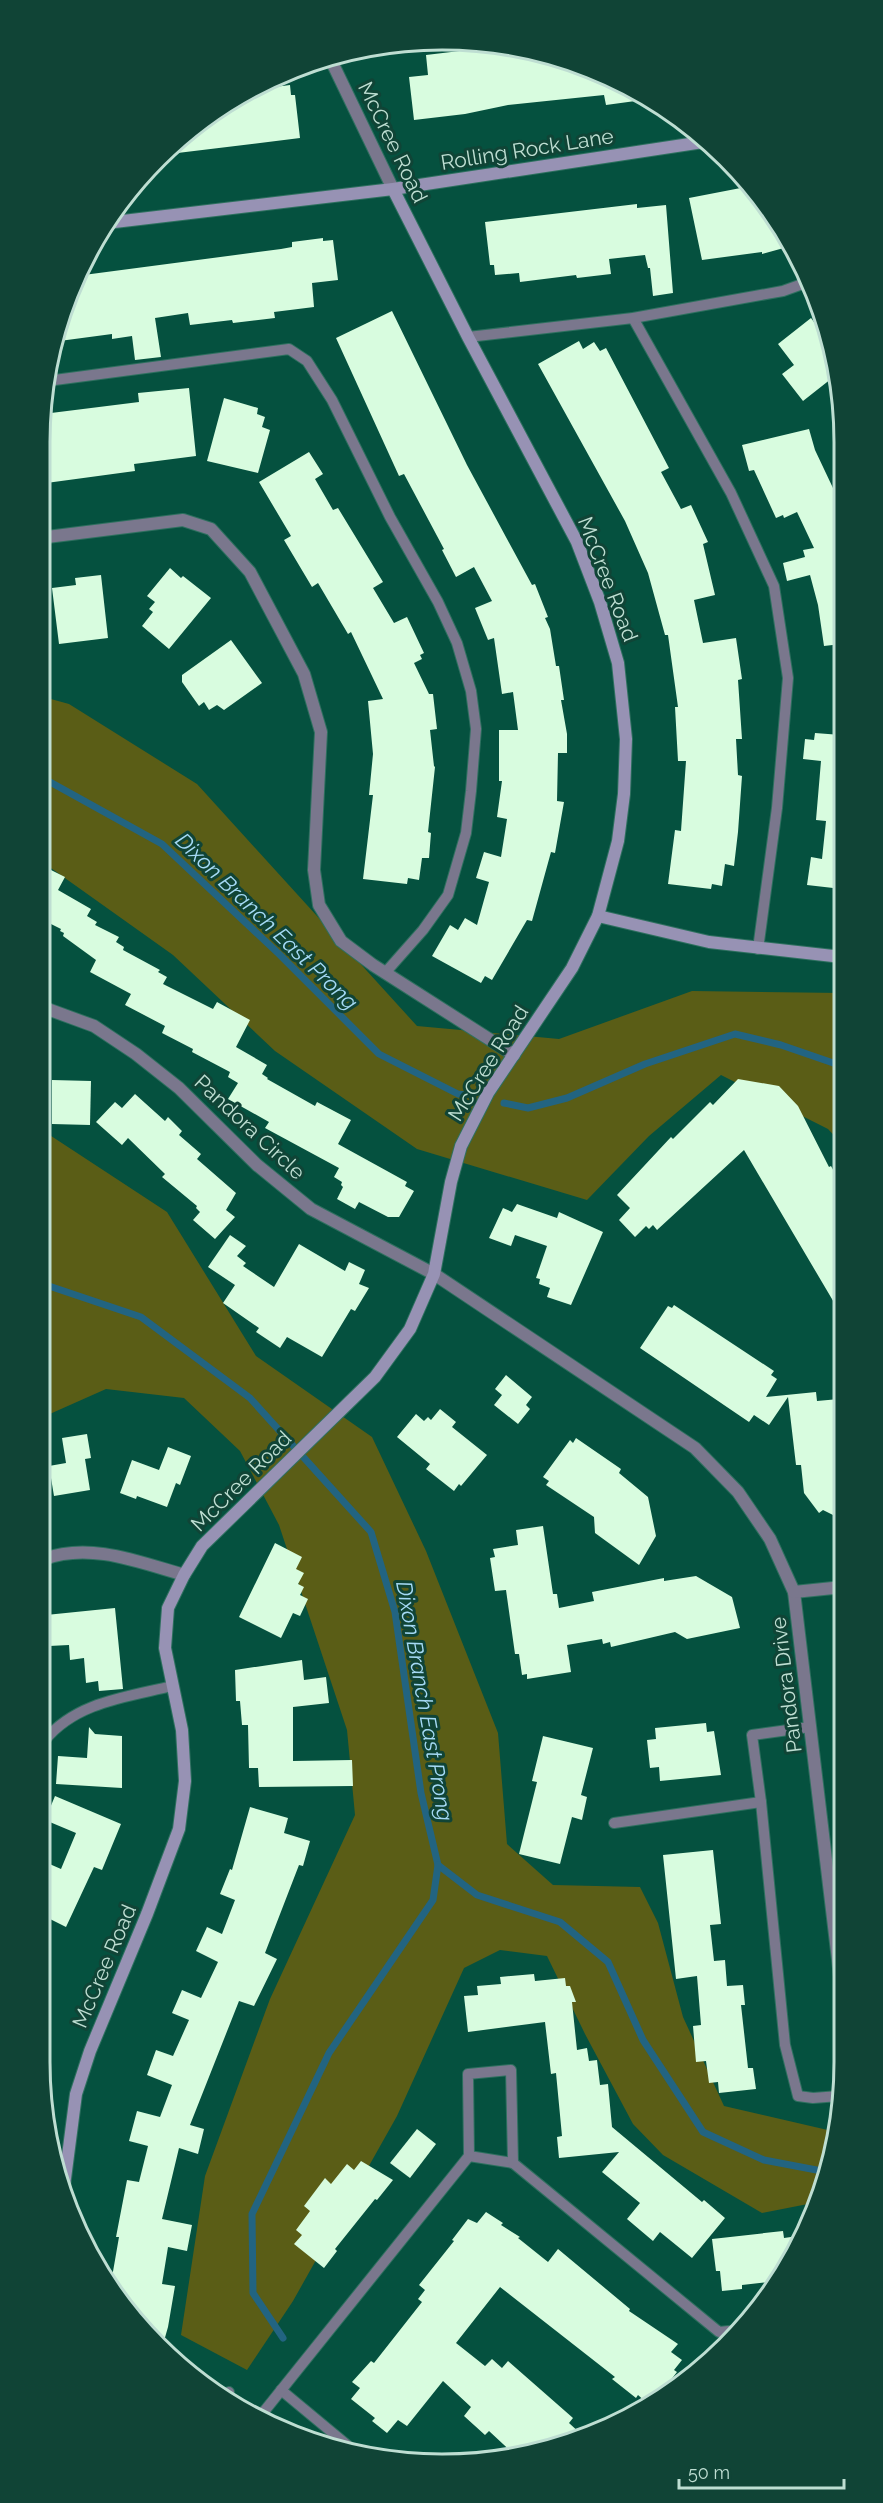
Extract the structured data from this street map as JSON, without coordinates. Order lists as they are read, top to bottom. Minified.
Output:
{"streets":{"street":["McCree Road","Rolling Rock Lane","Pandora Circle","Pandora Drive"]},"crossings":[["McCree Road","Rolling Rock Lane"],["McCree Road","Pandora Circle"],["McCree Road","Pandora Drive"],["Pandora Circle","Pandora Drive"]],"water":["Dixon Branch East Prong"],"scale_bar":"50 m"}
